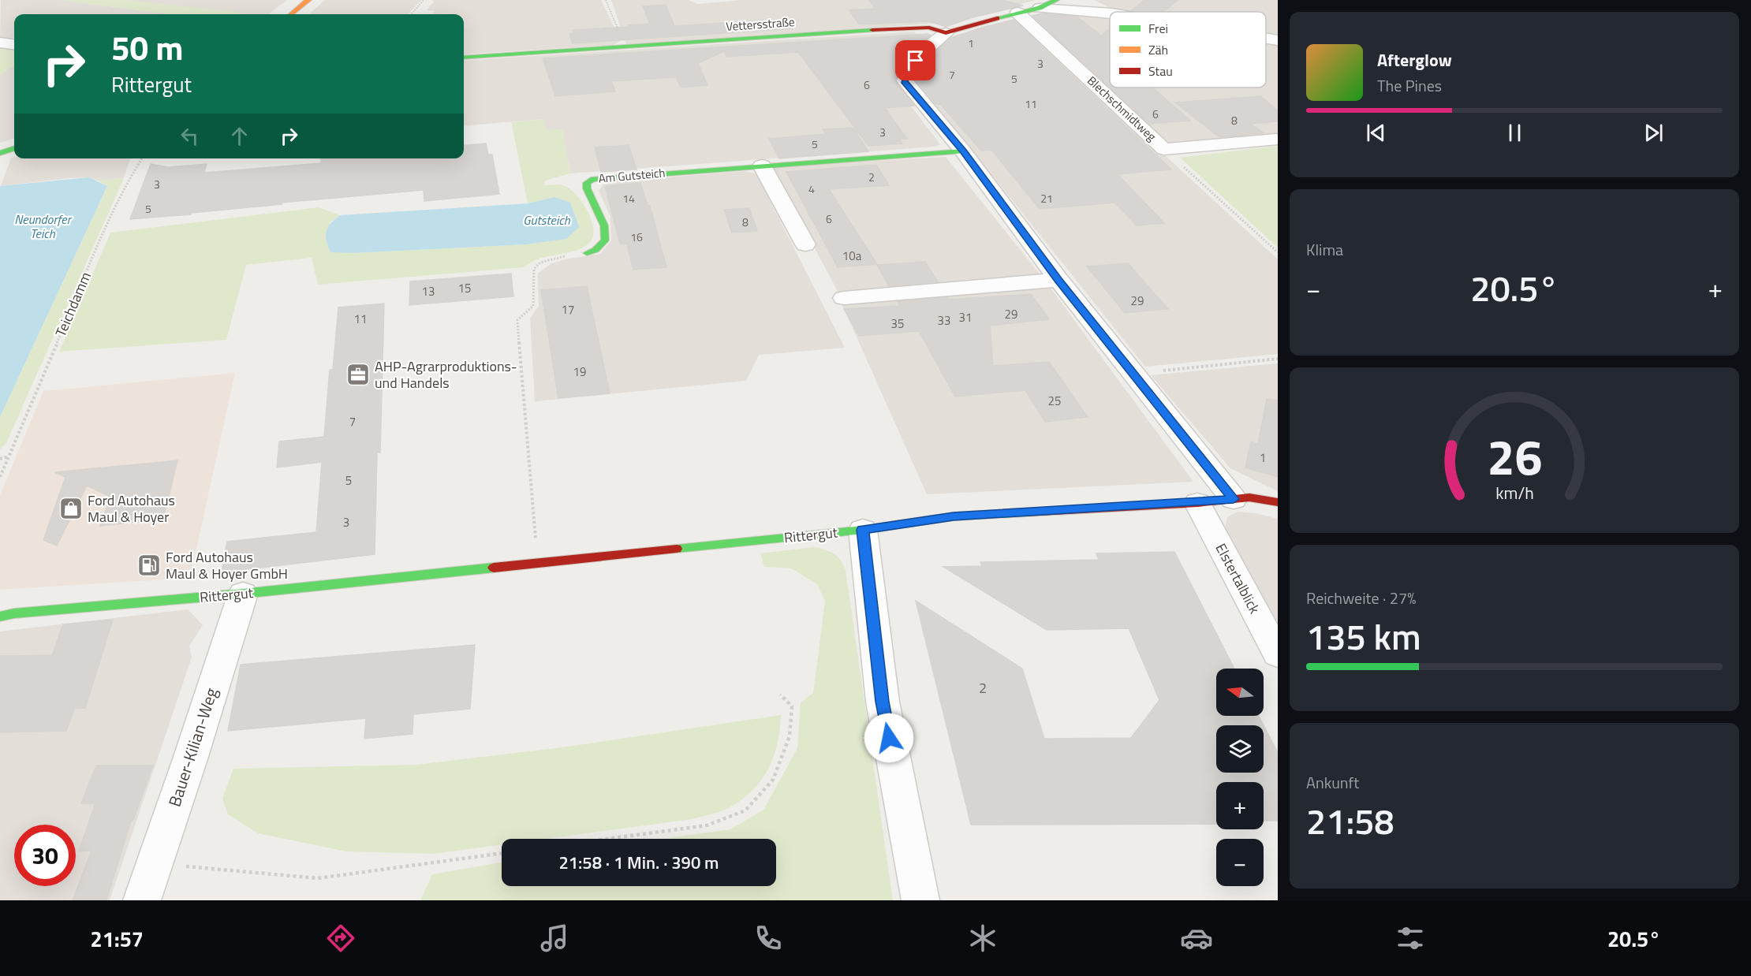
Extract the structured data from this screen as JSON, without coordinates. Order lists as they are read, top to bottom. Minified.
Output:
{"streets":{"street":["Vettersstraße","Blechschmidtweg","Am Gutsteich","Rittergut","Elstertalblick","Bauer-Kilian-Weg"],"path":["Teichdamm"]},"crossings":[["Rittergut","Elstertalblick"],["Rittergut","Bauer-Kilian-Weg"]],"water":["Neundorfer Teich","Gutsteich"],"places":{"office":["AHP-Agrarproduktions- und Handels"],"shop":["Ford Autohaus Maul & Hoyer"],"fuel station":["Ford Autohaus Maul & Hoyer GmbH"]},"house_numbers":["1","3","7","5","6","11","6","8","3","5","2","3","4","14","21","5","6","8","16","10a","15","13","29","17","29","31","11","33","35","19","25","7","1","5","3","2"],"legend":["Frei","Zäh","Stau"],"north":"left","page":{"turn":["50 m","Rittergut"],"song":["Afterglow","The Pines"],"tile":["Klima",["Reichweite · 27%","135 km"],["Ankunft","21:58"]],"heat":["−","20.5°","+"],"map_buttons":["+","−"],"limit":"30","trip":"21:58 · 1 Min. · 390 m","tabs":["21:57","20.5°"],"gauge":["26","km/h"]}}
